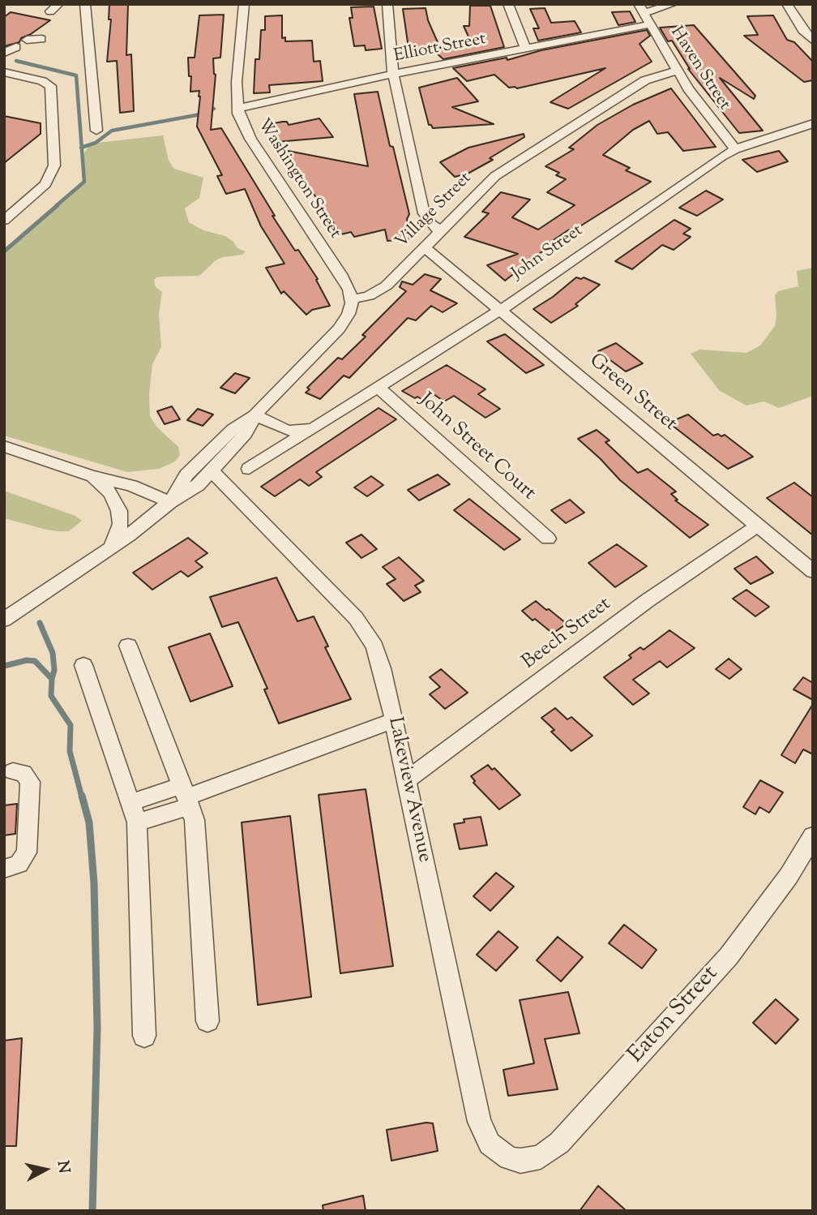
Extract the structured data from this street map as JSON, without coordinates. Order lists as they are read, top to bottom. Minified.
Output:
{"streets":{"street":["Elliott Street","Haven Street","Washington Street","Village Street","John Street","Green Street","John Street Court","Beech Street","Lakeview Avenue","Eaton Street"]},"crossings":[["Elliott Street","Haven Street"],["Elliott Street","Washington Street"],["Haven Street","Village Street"],["Haven Street","John Street"],["Washington Street","Village Street"],["Village Street","Green Street"],["John Street","Green Street"],["John Street","John Street Court"],["Green Street","Beech Street"],["Beech Street","Lakeview Avenue"],["Lakeview Avenue","Eaton Street"]],"north":"right"}
